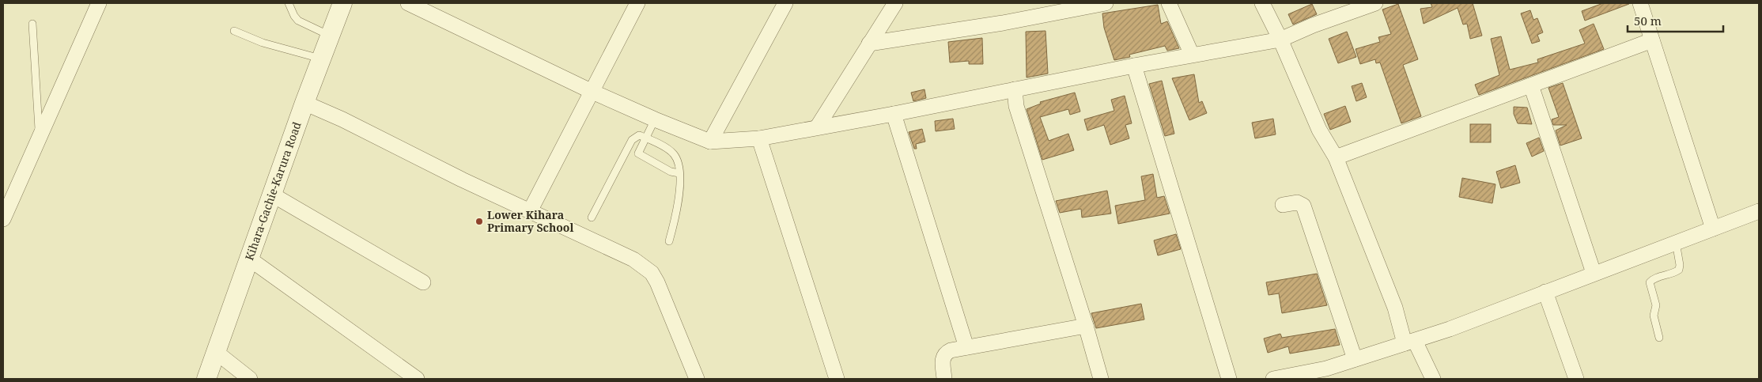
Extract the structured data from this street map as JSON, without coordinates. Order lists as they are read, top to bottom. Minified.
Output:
{"streets":{"street":["Kihara-Gachie-Karura Road"]},"places":["Lower Kihara Primary School"],"scale_bar":"50 m"}
